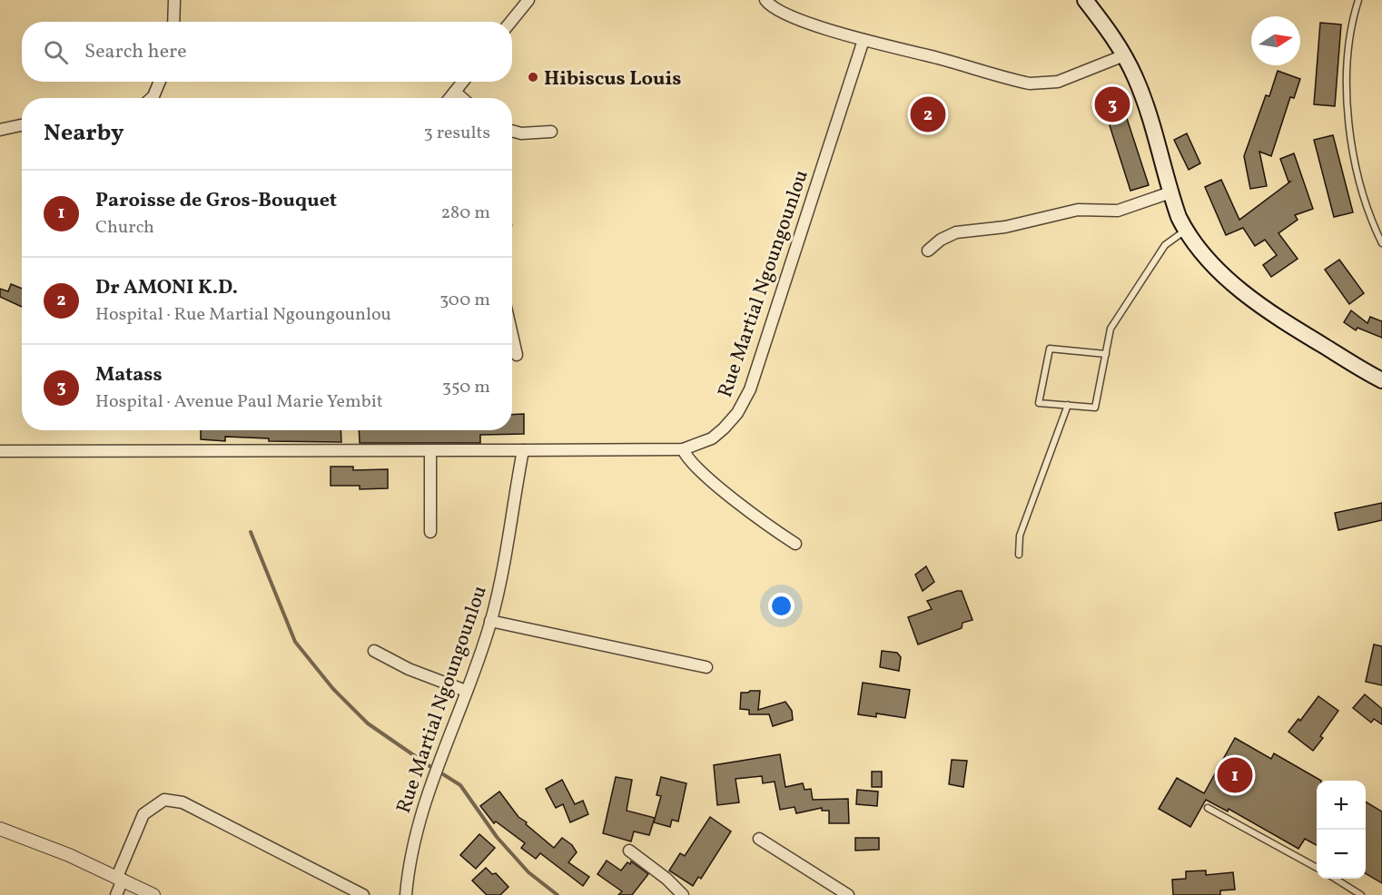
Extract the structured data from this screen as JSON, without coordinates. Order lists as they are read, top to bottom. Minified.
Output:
{"streets":{"street":["Rue Martial Ngoungounlou"]},"places":["Hibiscus Louis"],"north":"right","page":{"search":"Search here","pins":["3","2","1"],"heading":["Nearby","3 results"],"list":[{"mark":"1","name":"Paroisse de Gros-Bouquet","note":"Church","value":"280 m"},{"mark":"2","name":"Dr AMONI K.D.","note":"Hospital · Rue Martial Ngoungounlou","value":"300 m"},{"mark":"3","name":"Matass","note":"Hospital · Avenue Paul Marie Yembit","value":"350 m"}],"map_buttons":["+","−"]}}
